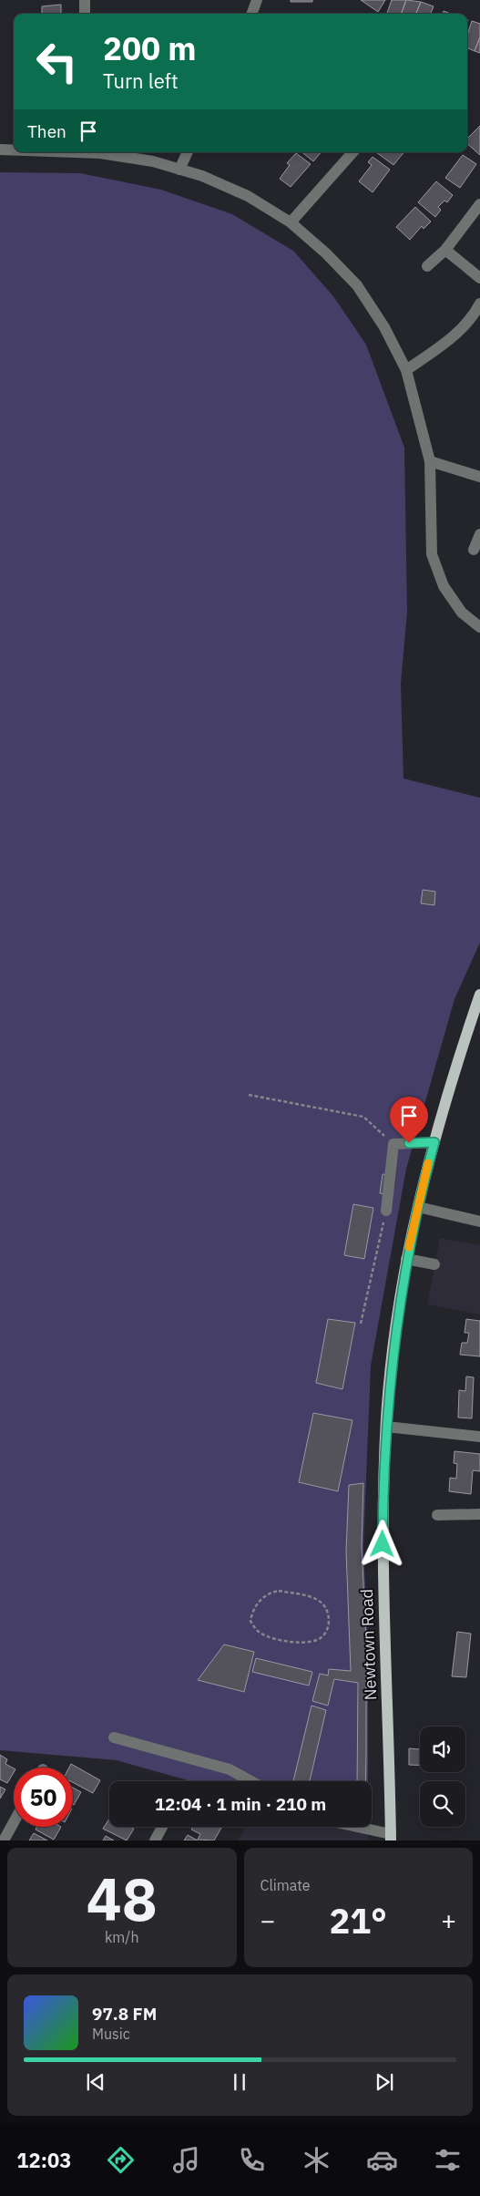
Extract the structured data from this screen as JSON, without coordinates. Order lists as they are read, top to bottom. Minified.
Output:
{"streets":{"main road":["Newtown Road"]},"page":{"turn":["200 m","Turn left"],"then":"Then","limit":"50","trip":"12:04 · 1 min · 210 m","tile":[["48","km/h"],"Climate"],"heat":["−","21°","+"],"song":["97.8 FM","Music"],"tabs":"12:03"}}
